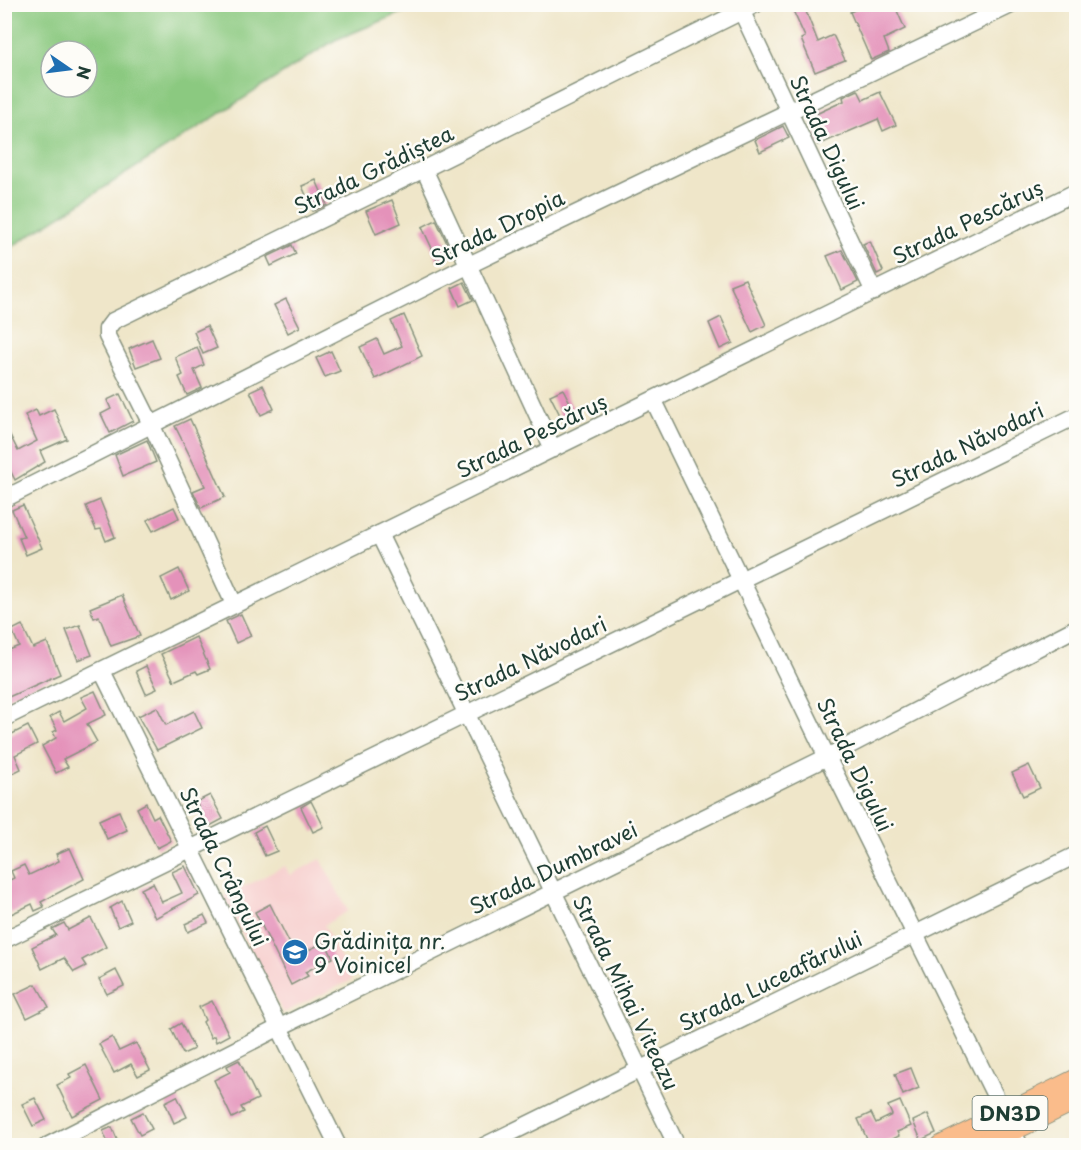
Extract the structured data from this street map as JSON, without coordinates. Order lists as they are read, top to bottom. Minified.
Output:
{"streets":{"main road":["DN3D"],"street":["Strada Digului","Strada Grădiștea","Strada Pescăruș","Strada Dropia","Strada Năvodari","Strada Crângului","Strada Dumbravei","Strada Luceafărului","Strada Mihai Viteazu"]},"crossings":[["Strada Digului","Strada Grădiștea"],["Strada Digului","Strada Pescăruș"],["Strada Digului","Strada Dropia"],["Strada Digului","Strada Năvodari"],["Strada Digului","Strada Dumbravei"],["Strada Digului","Strada Luceafărului"],["Strada Digului","DN3D"],["Strada Grădiștea","Strada Dropia"],["Strada Pescăruș","Strada Crângului"],["Strada Pescăruș","Strada Mihai Viteazu"],["Strada Năvodari","Strada Crângului"],["Strada Năvodari","Strada Mihai Viteazu"],["Strada Crângului","Strada Dumbravei"],["Strada Dumbravei","Strada Mihai Viteazu"],["Strada Luceafărului","Strada Mihai Viteazu"]],"places":{"school or university":["Grădinița nr. 9 Voinicel"]},"north":"right"}
